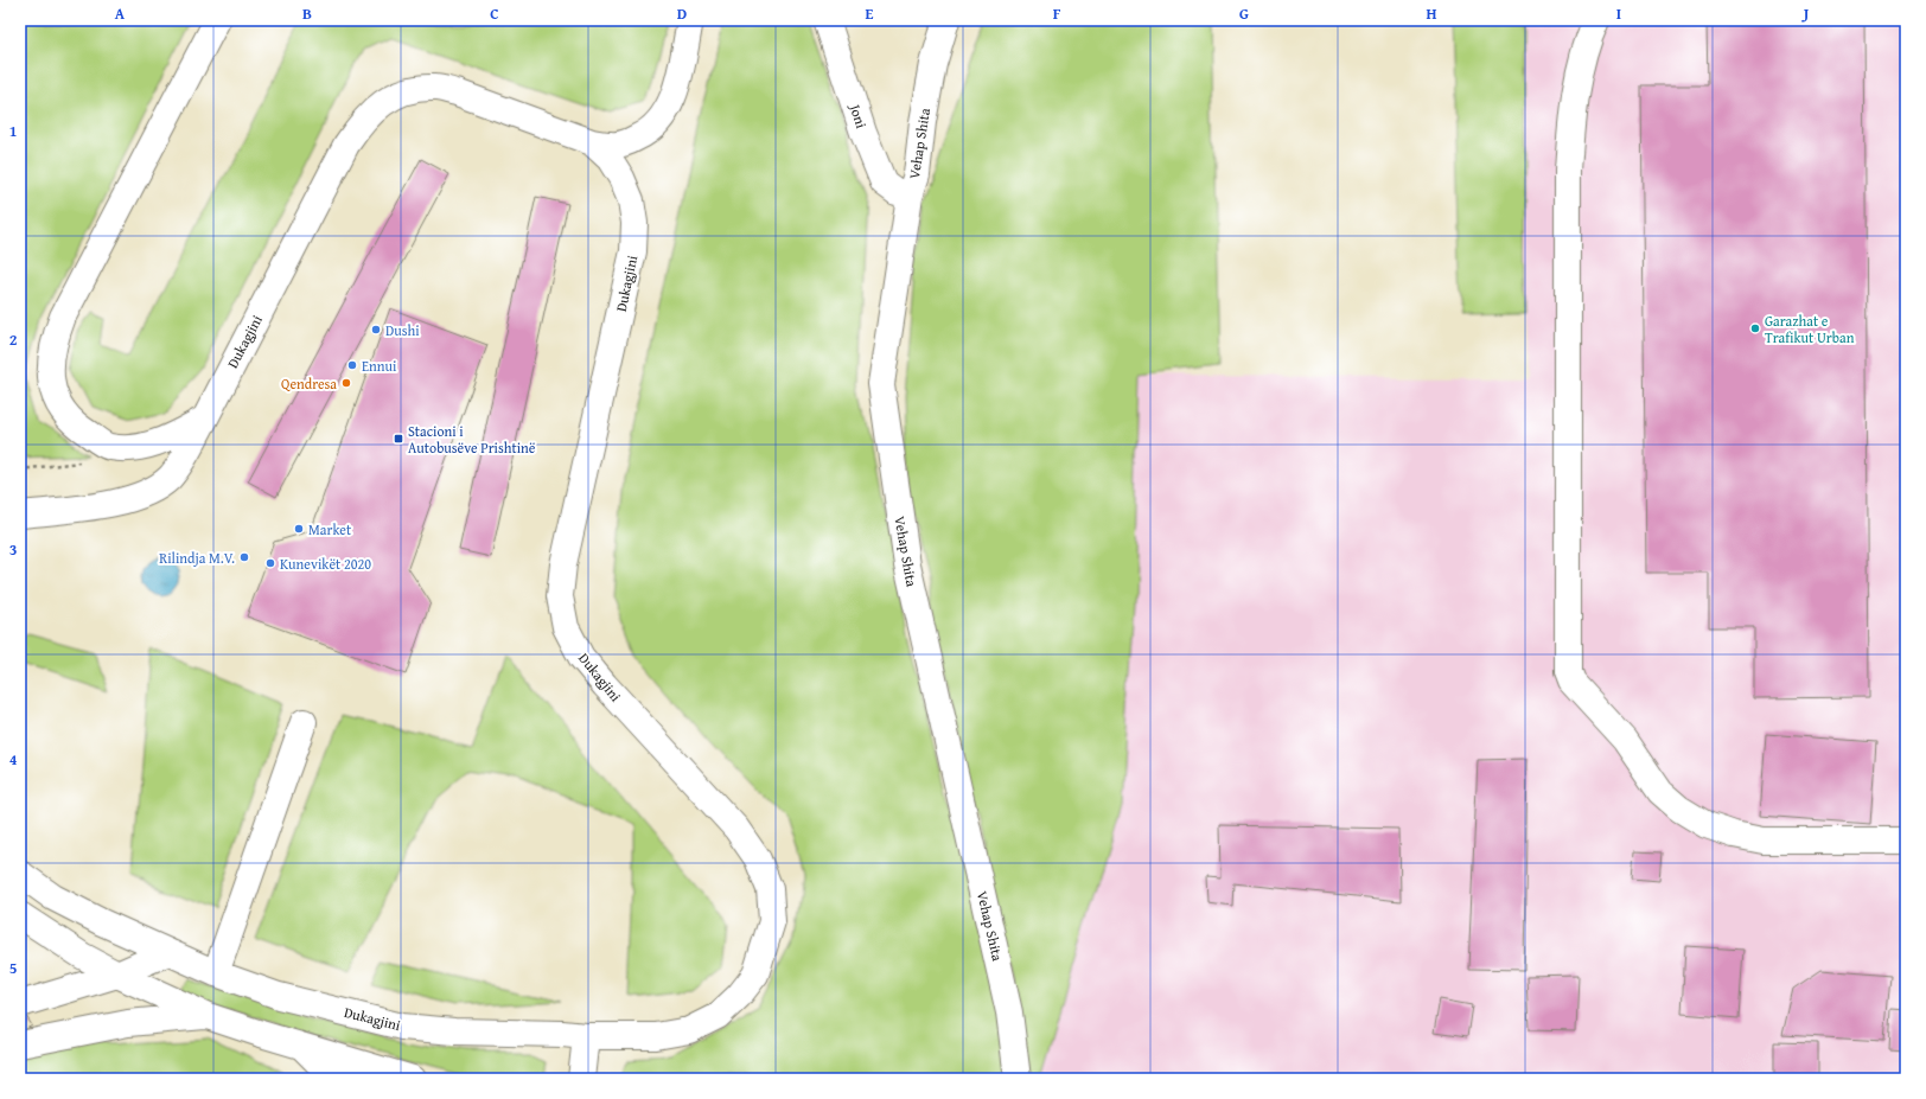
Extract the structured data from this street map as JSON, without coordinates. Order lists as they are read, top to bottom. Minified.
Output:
{"streets":{"street":["Joni","Vehap Shita","Dukagjini"]},"crossings":[["Joni","Vehap Shita"]],"places":{"other":["Garazhat e Trafikut Urban","Dushi","Ennui","Qendresa","Market","Rilindja M.V.","Kunevikët 2020"],"transit":["Stacioni i Autobusëve Prishtinë"]},"grid":{"columns":["A","B","C","D","E","F","G","H","I","J"],"rows":["1","2","3","4","5"]}}
